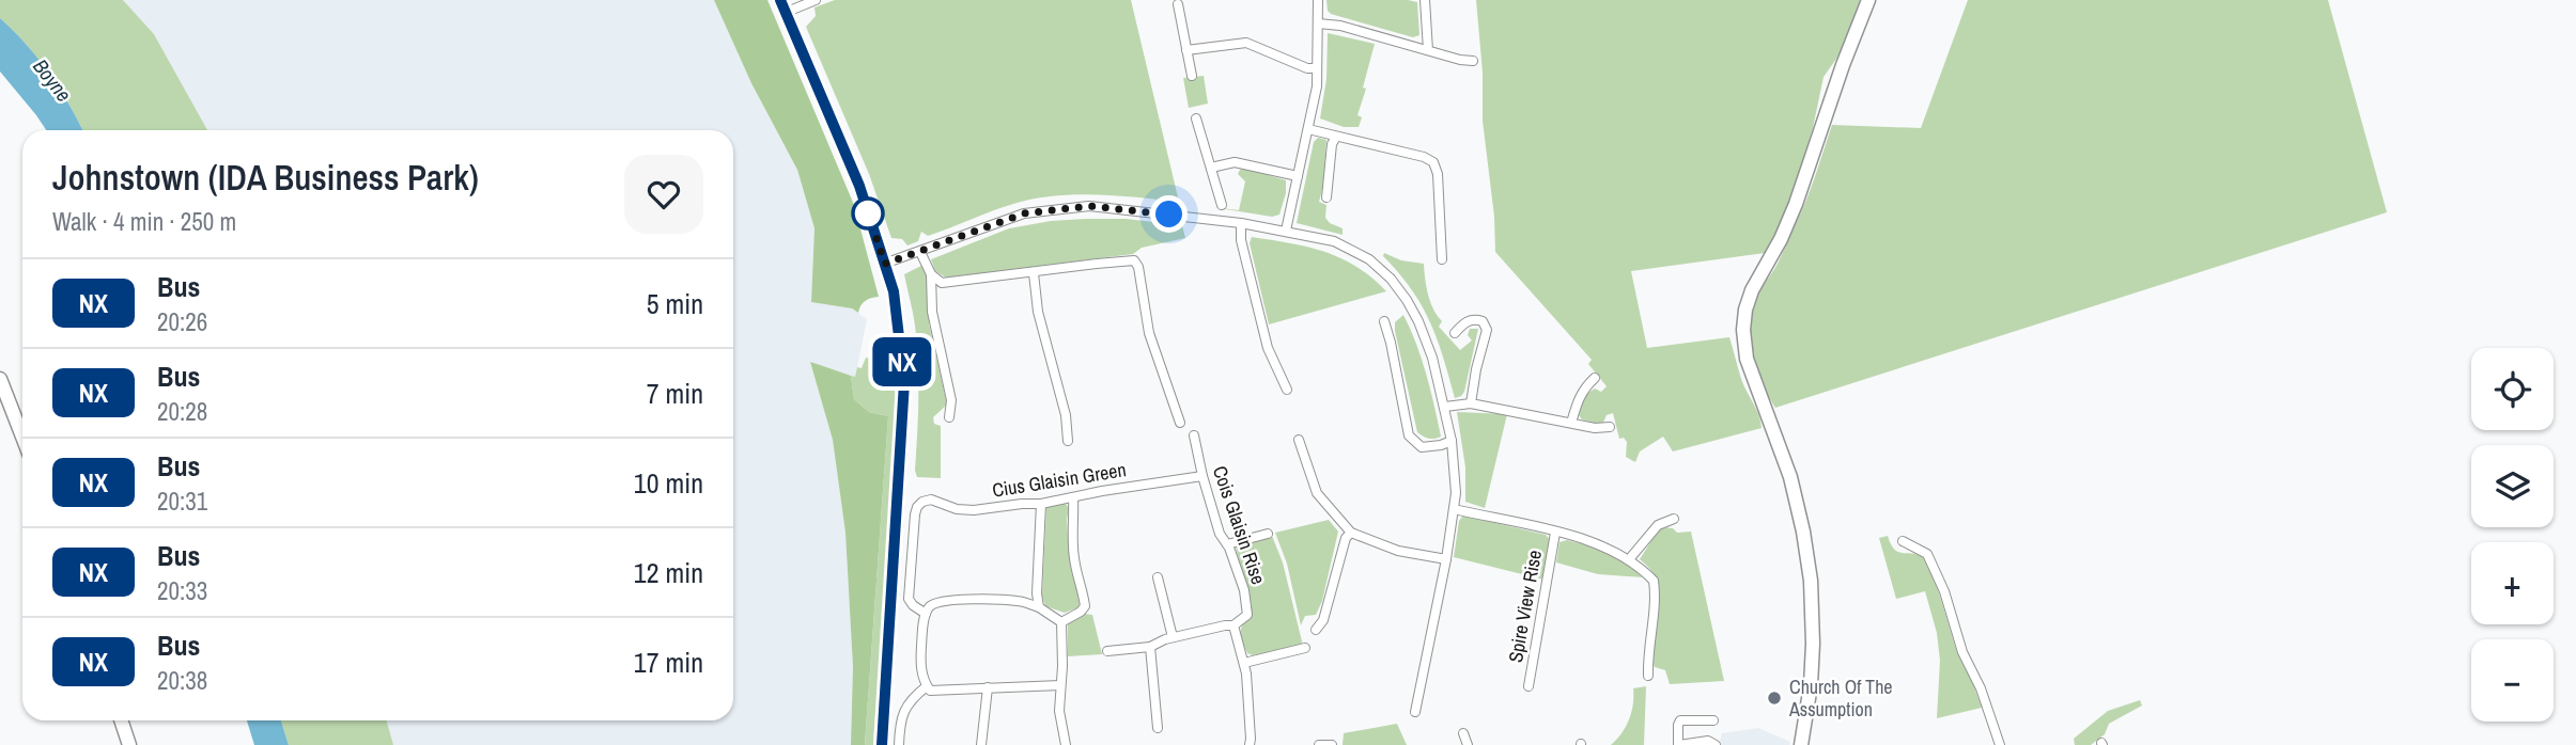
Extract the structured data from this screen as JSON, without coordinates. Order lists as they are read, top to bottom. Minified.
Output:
{"streets":{"street":["Cius Glaisin Green","Cois Glaisin Rise","Spire View Rise"]},"crossings":[["Cius Glaisin Green","Cois Glaisin Rise"]],"water":["Boyne"],"places":["Church Of The Assumption"],"lines":["bus line NX"],"page":{"on_map":"NX","heading":["Johnstown (IDA Business Park)","Walk · 4 min · 250 m"],"list":[{"mark":"NX","name":"Bus","note":"20:26","value":"5 min"},{"mark":"NX","name":"Bus","note":"20:28","value":"7 min"},{"mark":"NX","name":"Bus","note":"20:31","value":"10 min"},{"mark":"NX","name":"Bus","note":"20:33","value":"12 min"},{"mark":"NX","name":"Bus","note":"20:38","value":"17 min"}],"map_buttons":["+","−"]}}
